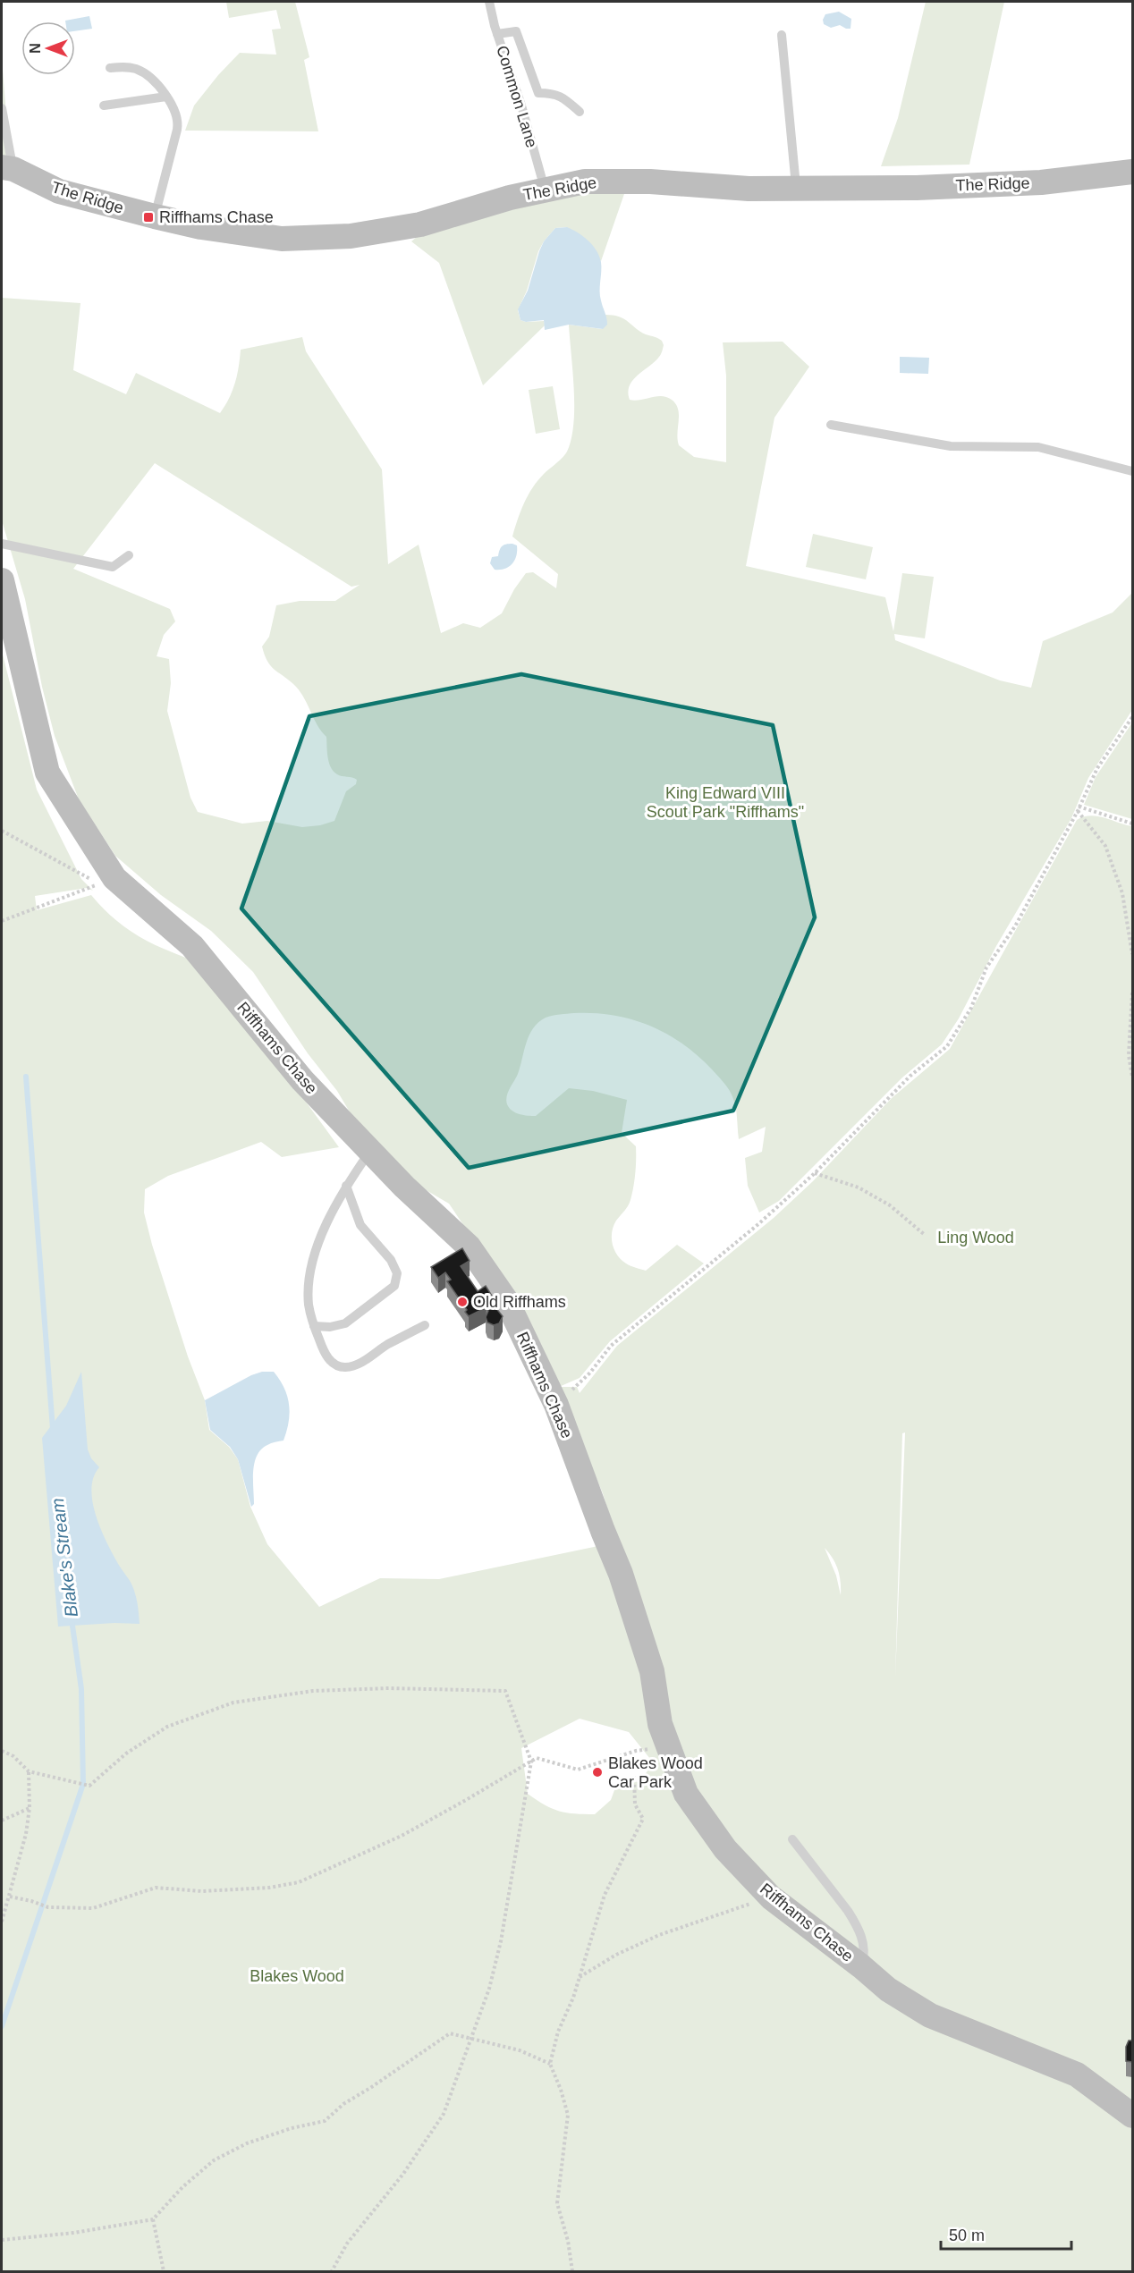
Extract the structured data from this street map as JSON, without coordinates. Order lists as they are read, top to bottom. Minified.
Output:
{"streets":{"street":["The Ridge","Riffhams Chase"],"lane":["Common Lane"]},"crossings":[["Common Lane","The Ridge"]],"water":["Blake's Stream"],"parks":["King Edward VIII Scout Park \"Riffhams\"","Ling Wood","Blakes Wood"],"places":{"transit":["Riffhams Chase"],"other":["Old Riffhams","Blakes Wood Car Park"]},"scale_bar":"50 m","north":"left"}
